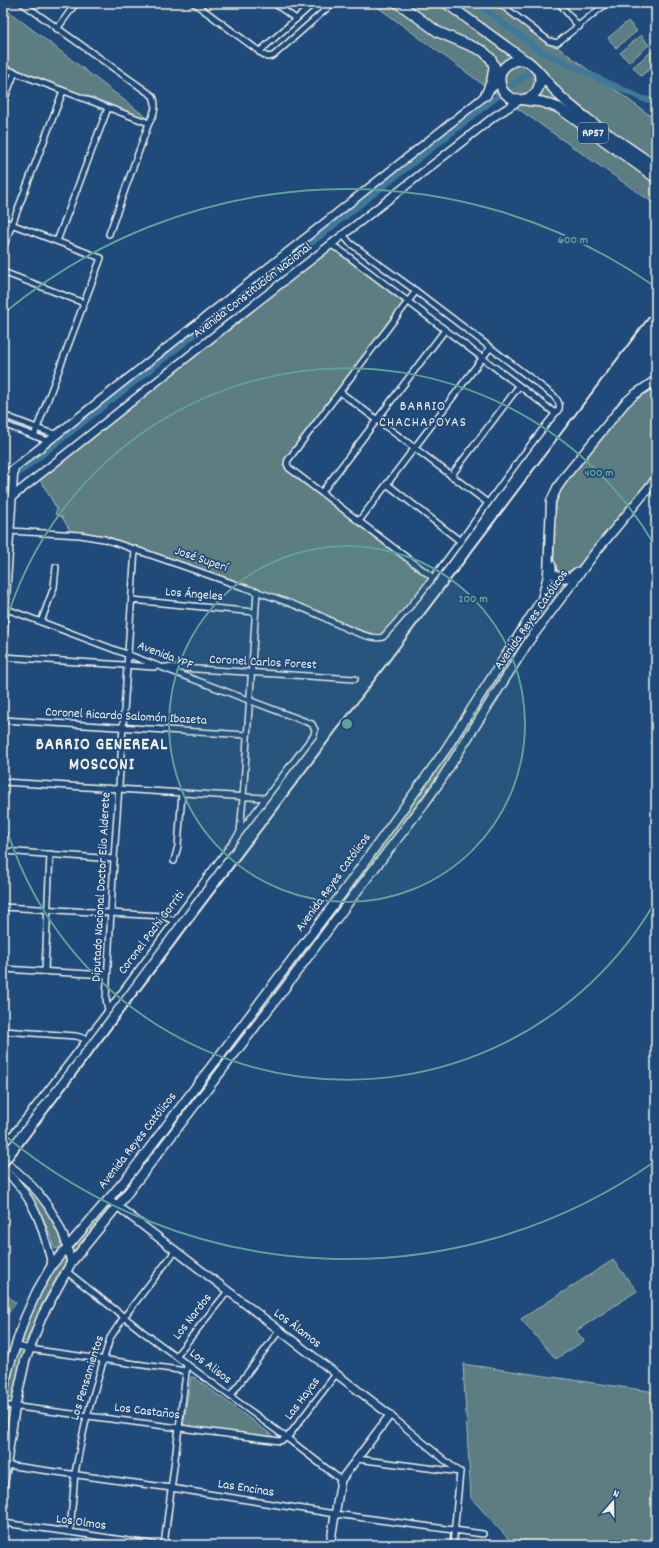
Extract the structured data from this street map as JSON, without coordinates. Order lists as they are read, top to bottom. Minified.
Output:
{"streets":{"highway":["RP57"],"main road":["Avenida Constitución Nacional","Avenida Reyes Católicos","Los Álamos"],"street":["José Superí","Los Ángeles","Avenida YPF","Coronel Carlos Forest","Coronel Ricardo Salomón Ibazeta","Diputado Nacional Doctor Elio Alderete","Coronel Pachi Gorriti","Los Nardos","Los Alisos","Los Pensamientos","Las Hayas","Los Castaños","Las Encinas","Los Olmos"]},"crossings":[["RP57","Avenida Constitución Nacional"],["José Superí","Diputado Nacional Doctor Elio Alderete"],["Los Ángeles","Diputado Nacional Doctor Elio Alderete"],["Avenida Reyes Católicos","Los Álamos"],["Avenida Reyes Católicos","Los Alisos"],["Avenida Reyes Católicos","Los Castaños"],["Avenida Reyes Católicos","Las Encinas"],["Avenida YPF","Coronel Carlos Forest"],["Avenida YPF","Diputado Nacional Doctor Elio Alderete"],["Avenida YPF","Coronel Pachi Gorriti"],["Coronel Carlos Forest","Diputado Nacional Doctor Elio Alderete"],["Coronel Ricardo Salomón Ibazeta","Diputado Nacional Doctor Elio Alderete"],["Diputado Nacional Doctor Elio Alderete","Coronel Pachi Gorriti"],["Los Nardos","Los Álamos"],["Los Nardos","Los Alisos"],["Los Álamos","Los Pensamientos"],["Los Álamos","Las Hayas"],["Los Alisos","Los Pensamientos"],["Los Alisos","Las Hayas"],["Los Alisos","Los Castaños"],["Los Pensamientos","Los Castaños"],["Los Pensamientos","Las Encinas"],["Los Pensamientos","Los Olmos"],["Las Hayas","Los Castaños"]],"districts":["BARRIO CHACHAPOYAS","BARRIO GENEREAL MOSCONI"],"north":"top","rings":["600 m","400 m","200 m"]}
